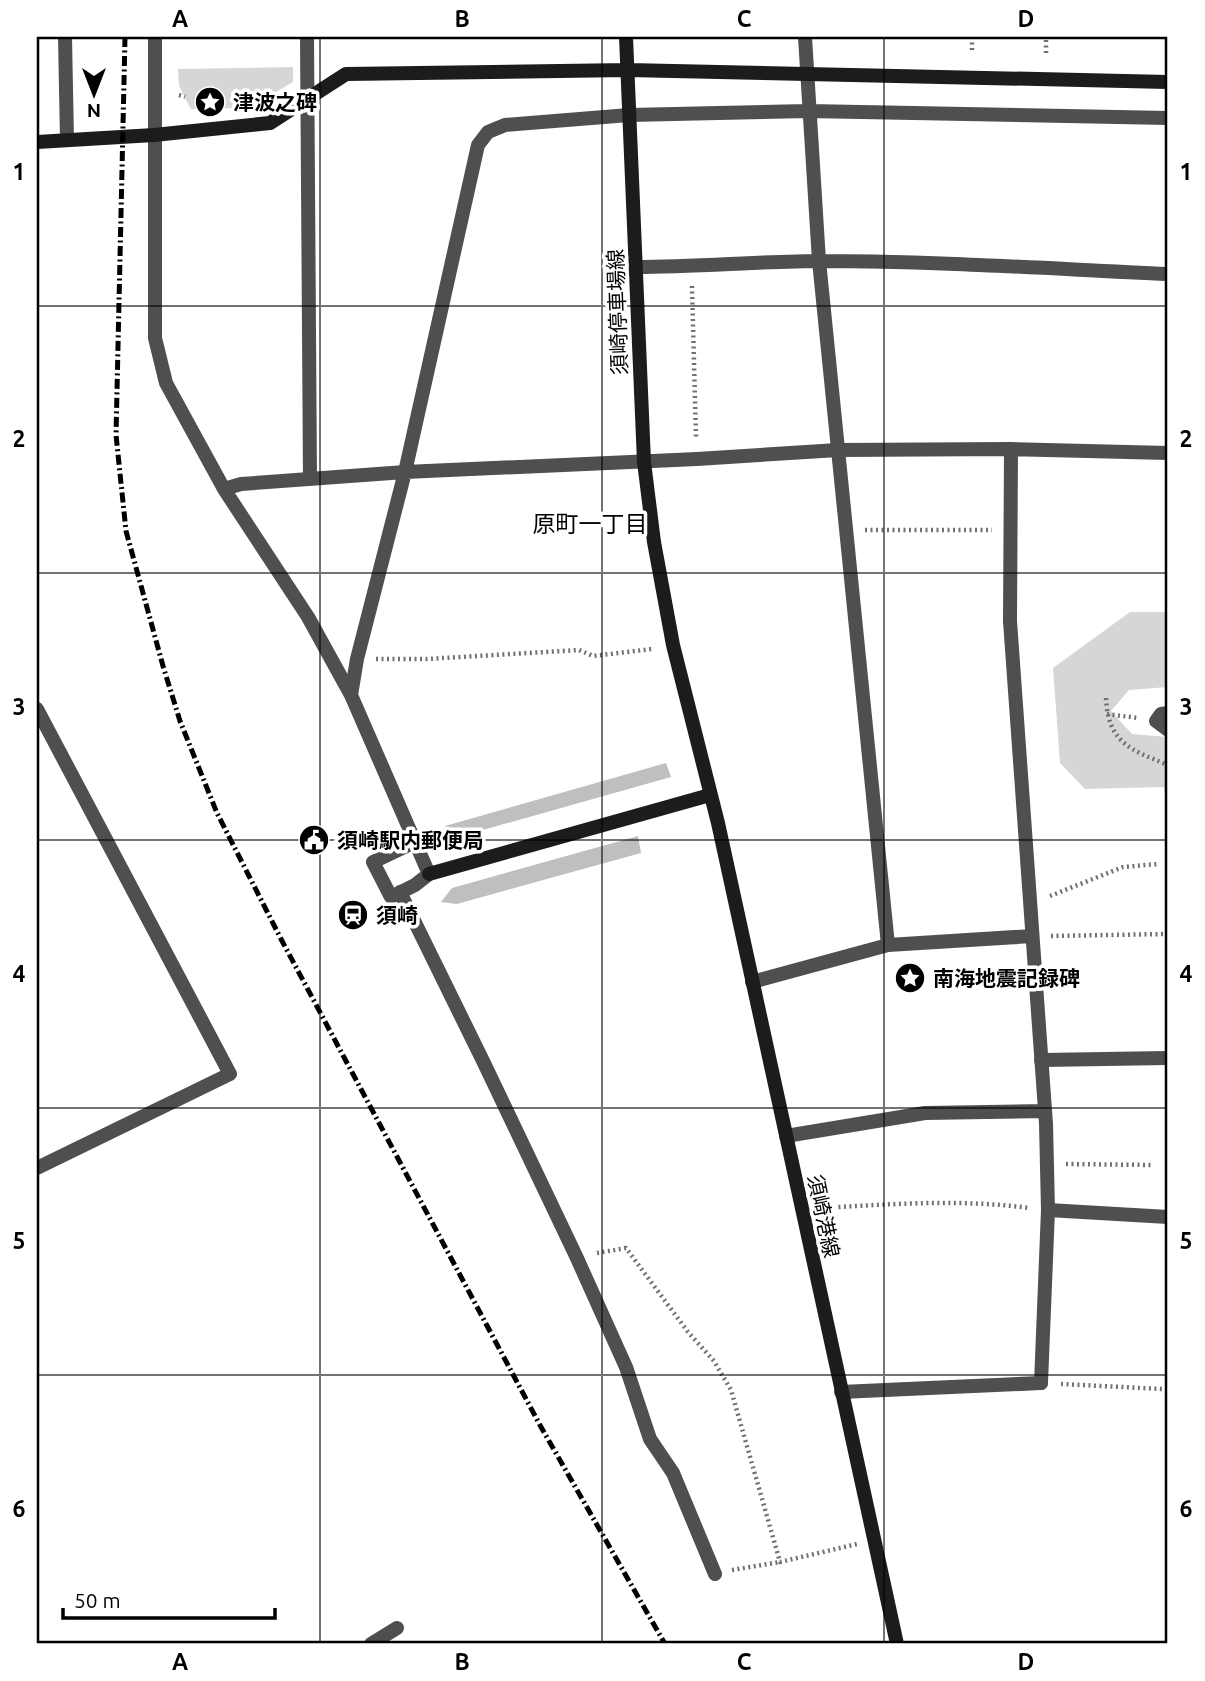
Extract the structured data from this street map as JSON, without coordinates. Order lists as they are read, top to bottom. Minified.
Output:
{"streets":{"main road":["須崎停車場線","須崎港線"]},"crossings":[["須崎停車場線","須崎港線"]],"districts":["原町一丁目"],"places":{"place":["津波之碑","南海地震記録碑"],"public building":["須崎駅内郵便局"],"station":["須崎"]},"scale_bar":"50 m","north":"bottom","grid":{"columns":["A","B","C","D"],"rows":["1","2","3","4","5","6"]}}
